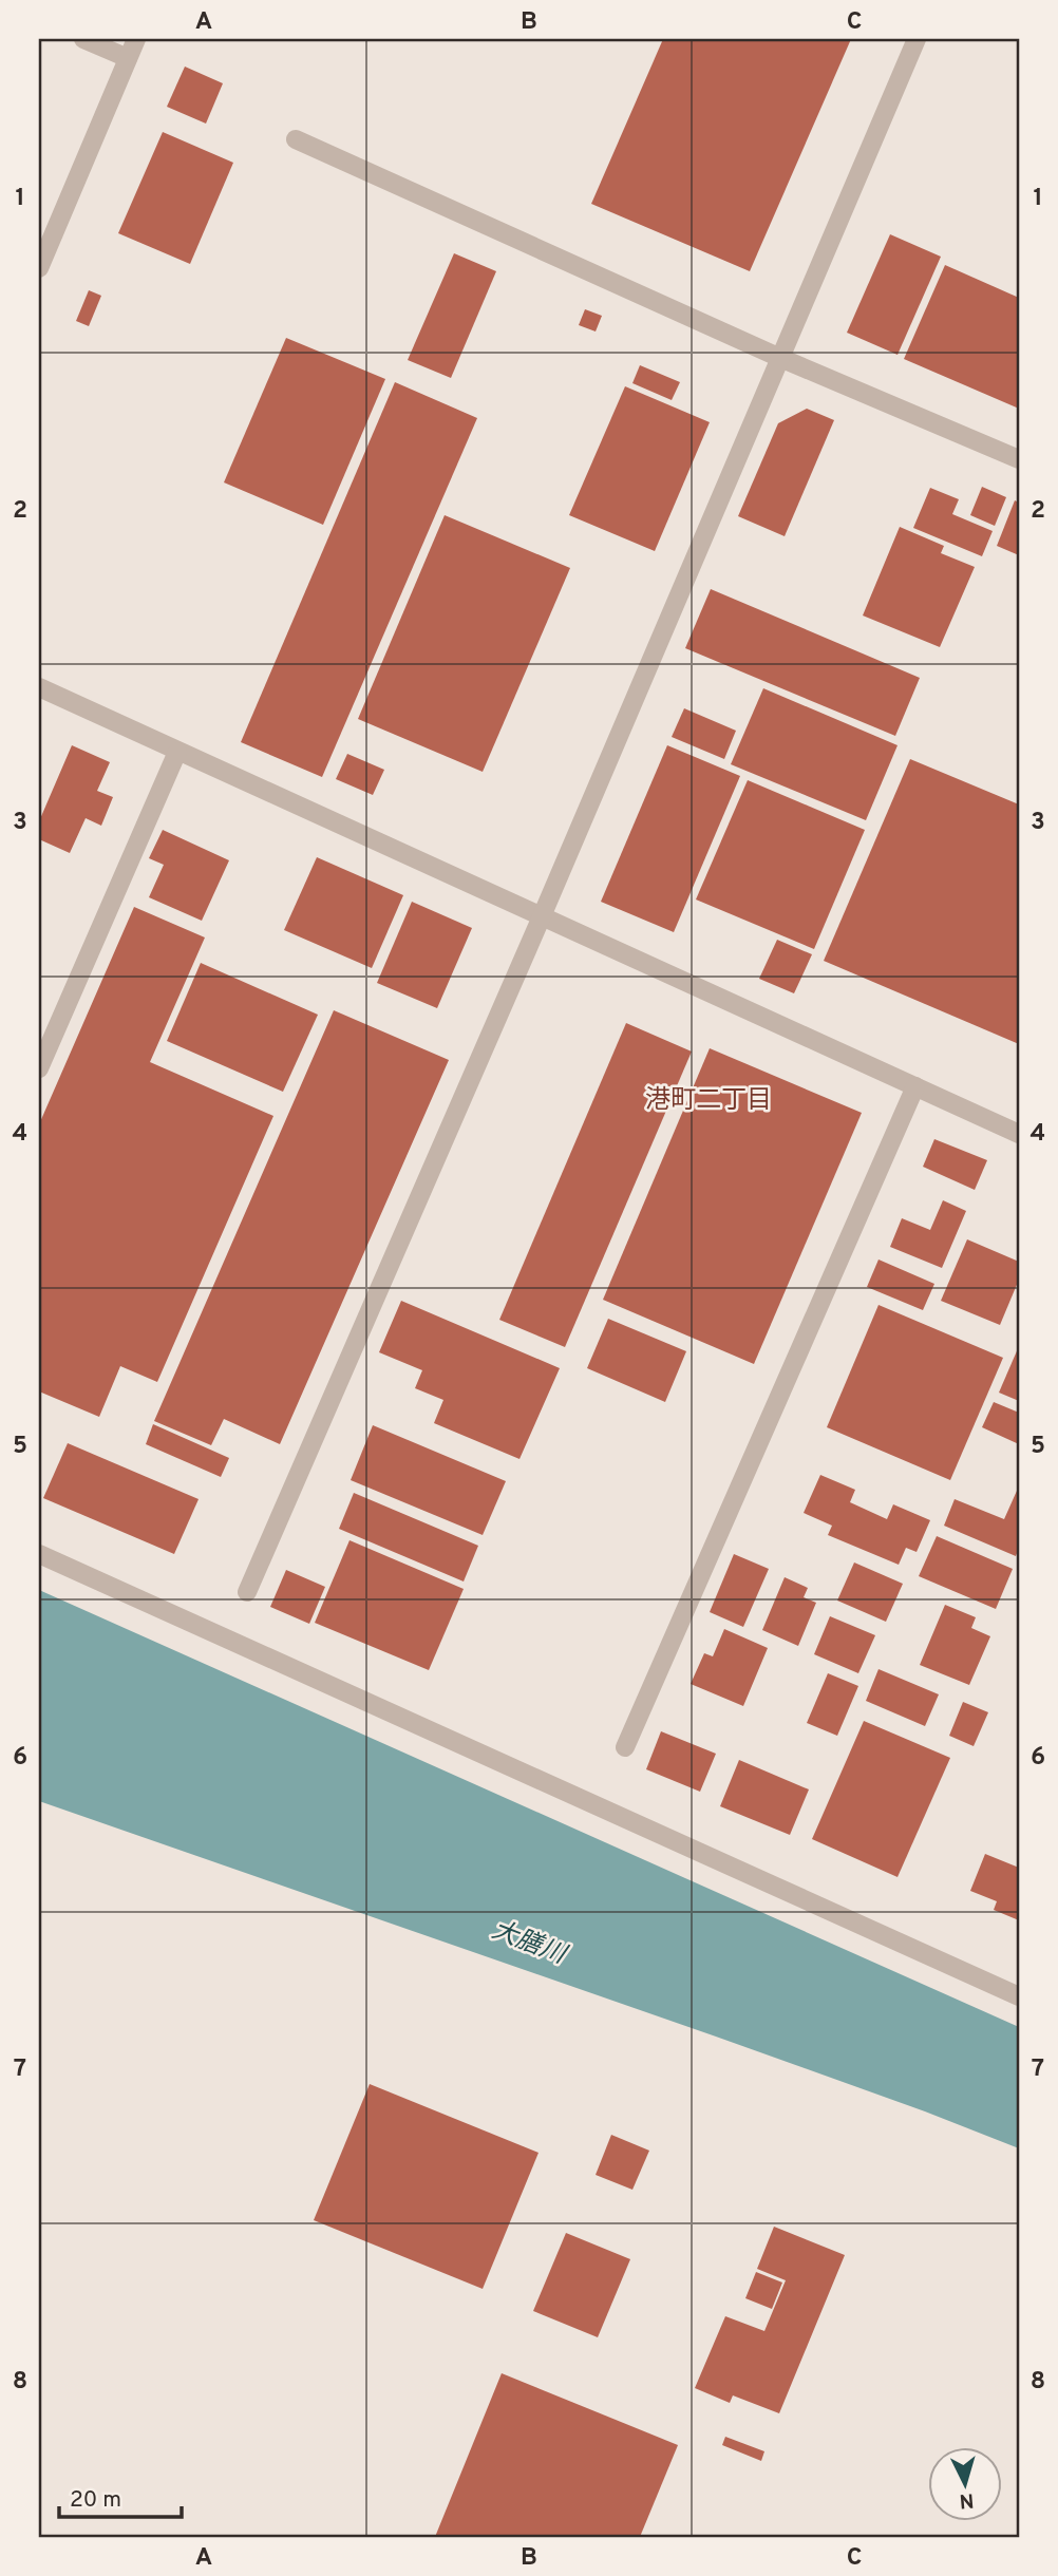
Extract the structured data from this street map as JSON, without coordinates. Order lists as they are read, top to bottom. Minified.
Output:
{"districts":["港町二丁目"],"water":["大膳川"],"scale_bar":"20 m","north":"bottom","grid":{"columns":["A","B","C"],"rows":["1","2","3","4","5","6","7","8"]}}
